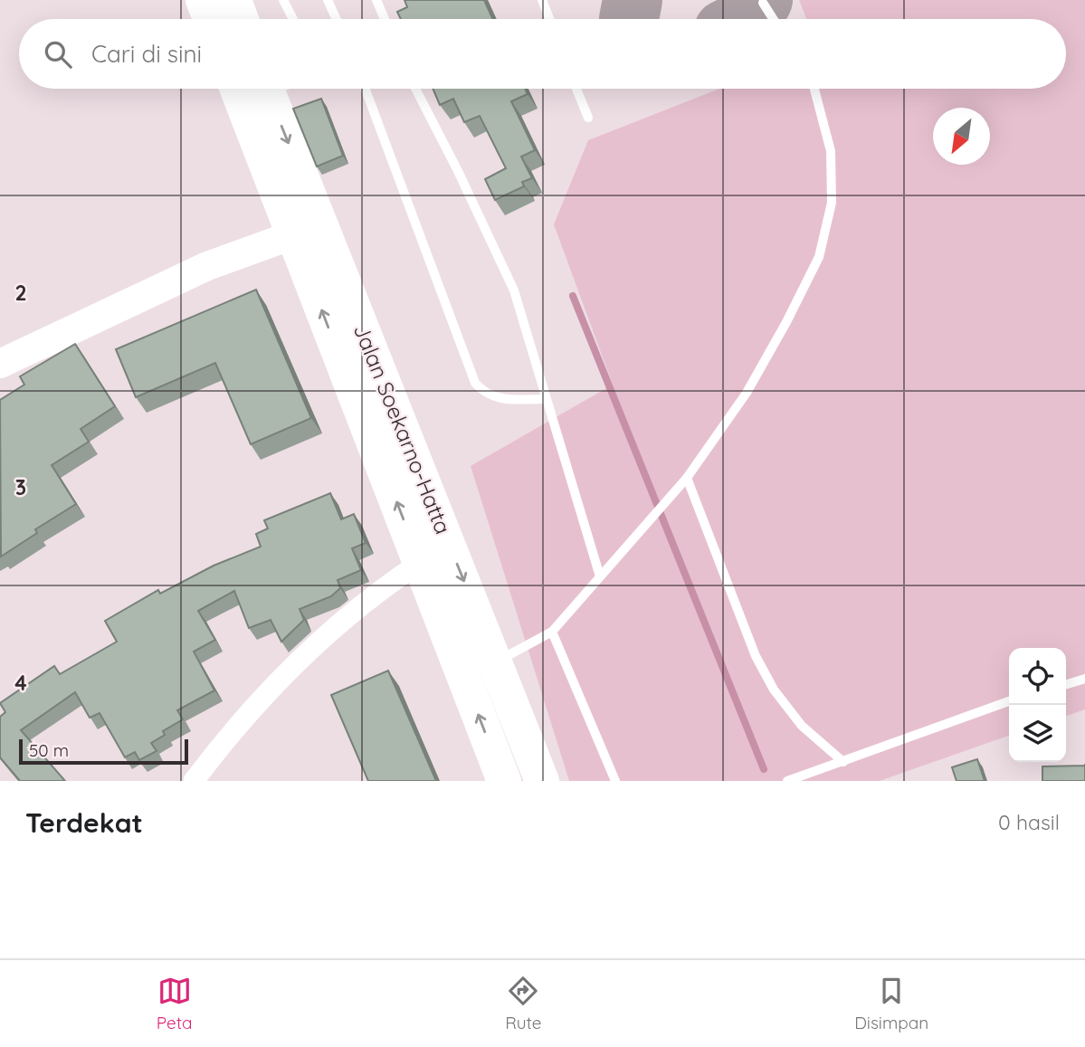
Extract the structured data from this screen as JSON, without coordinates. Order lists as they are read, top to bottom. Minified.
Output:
{"streets":{"highway":["Jalan Soekarno-Hatta"]},"scale_bar":"50 m","north":"bottom left","page":{"search":"Cari di sini","scale":"50 m","heading":["Terdekat","0 hasil"],"nav":["Peta","Rute","Disimpan"]},"grid":{"rows":["2","3","4"]}}
